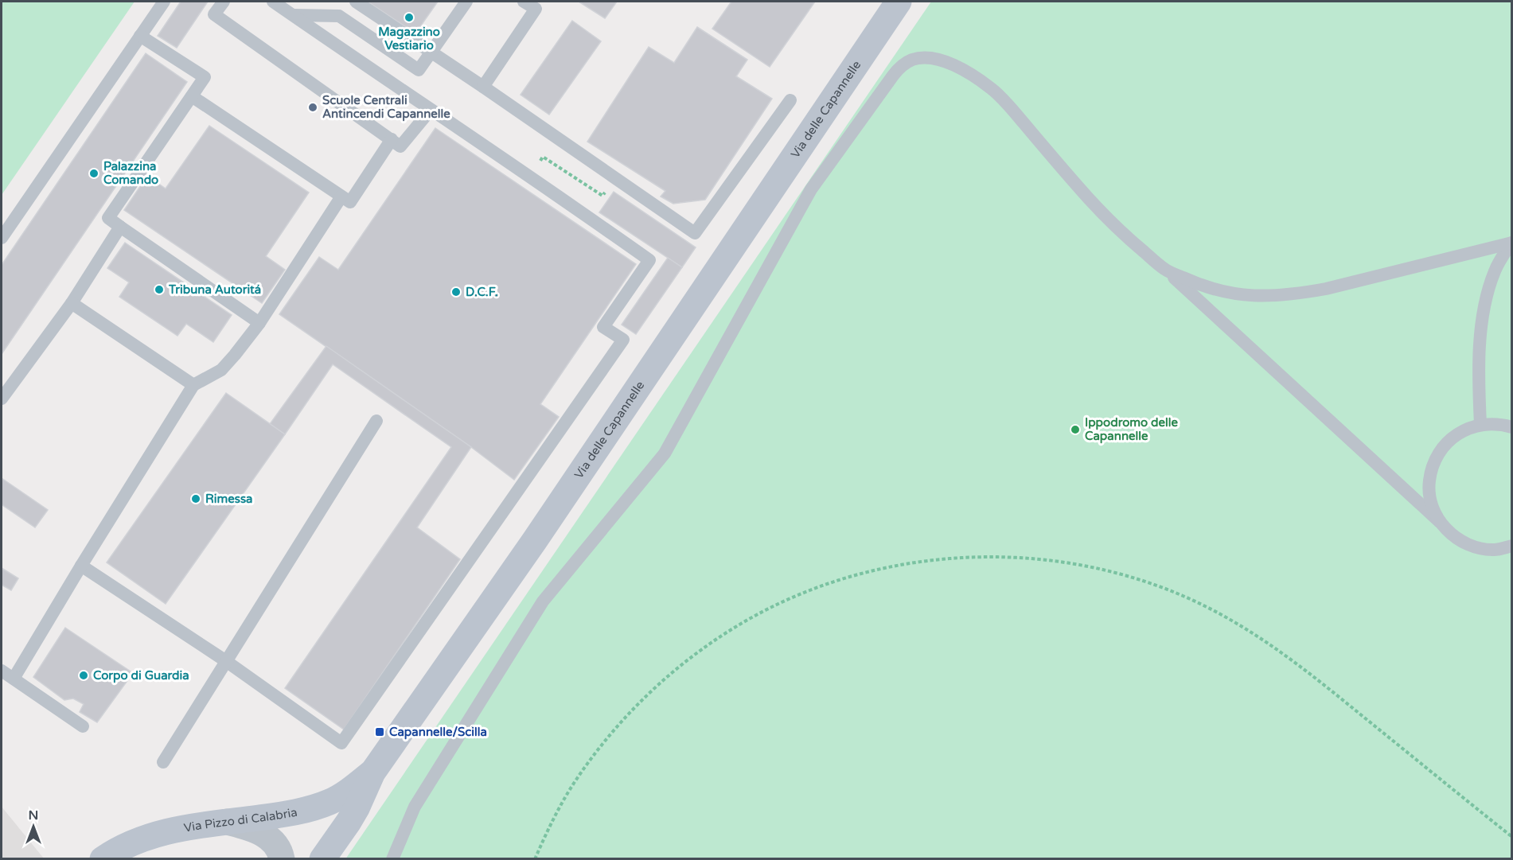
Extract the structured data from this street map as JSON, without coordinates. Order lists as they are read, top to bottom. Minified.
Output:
{"streets":{"street":["Via delle Capannelle","Via Pizzo di Calabria"]},"crossings":[["Via delle Capannelle","Via Pizzo di Calabria"]],"places":{"other":["Magazzino Vestiario","Scuole Centrali Antincendi Capannelle","Palazzina Comando","Tribuna Autoritá","D.C.F.","Ippodromo delle Capannelle","Rimessa","Corpo di Guardia"],"transit":["Capannelle/Scilla"]},"north":"top"}
